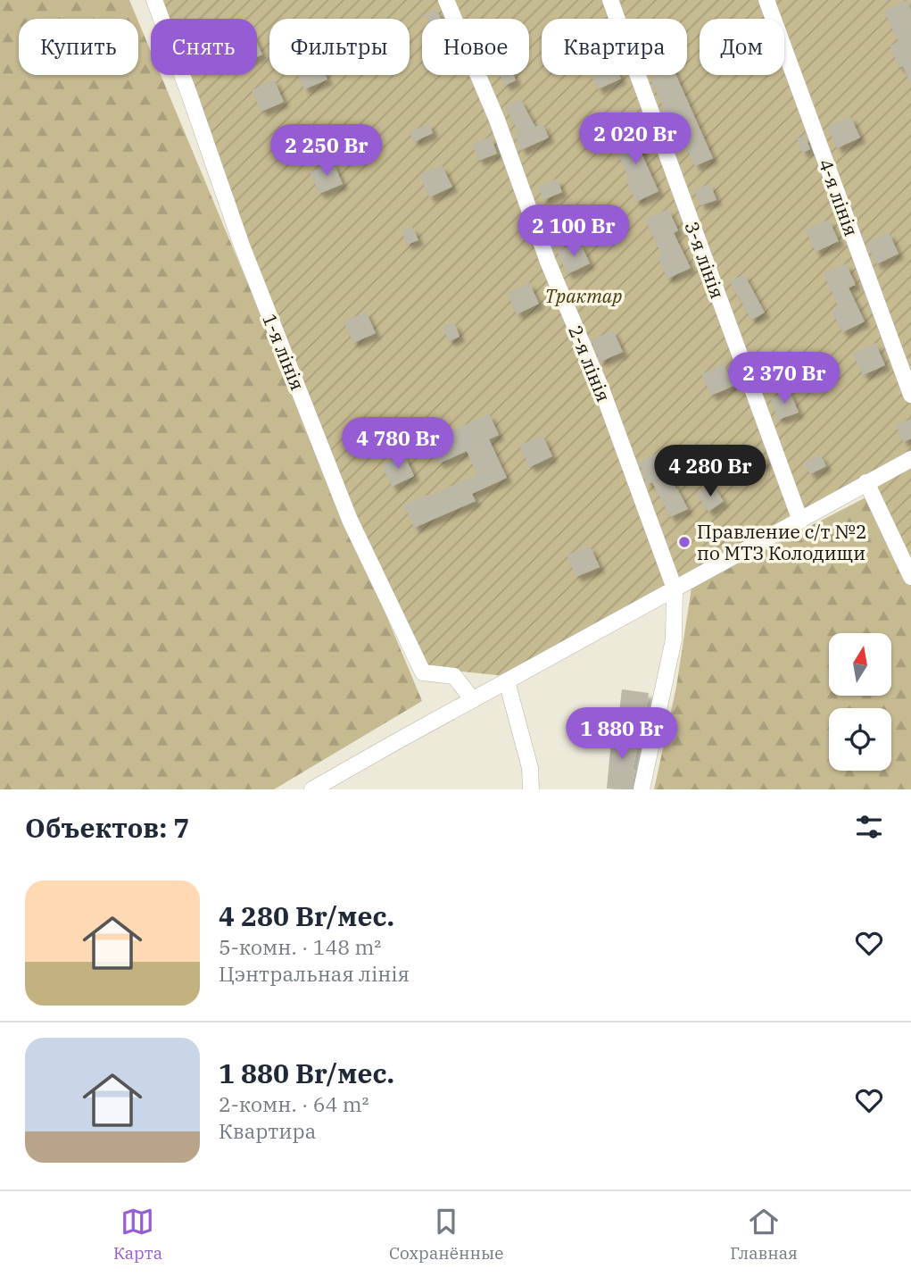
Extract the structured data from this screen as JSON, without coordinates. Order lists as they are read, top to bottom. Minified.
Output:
{"streets":{"street":["4-я лінія","3-я лінія","1-я лінія","2-я лінія"]},"parks":["Трактар"],"places":["Правление с/т №2 по МТЗ Колодищи"],"north":"top","page":{"chip":["Купить","Снять","Фильтры","Новое","Квартира","Дом"],"price":["2 020 Br","2 250 Br","2 100 Br","2 370 Br","4 780 Br","4 280 Br","1 880 Br"],"heading":"Объектов: 7","list":[{"name":"4 280 Br/мес.","note":"5-комн. · 148 m² · Цэнтральная лінія"},{"name":"1 880 Br/мес.","note":"2-комн. · 64 m² · Квартира"}],"tabs":["Карта","Сохранённые","Главная"]}}
